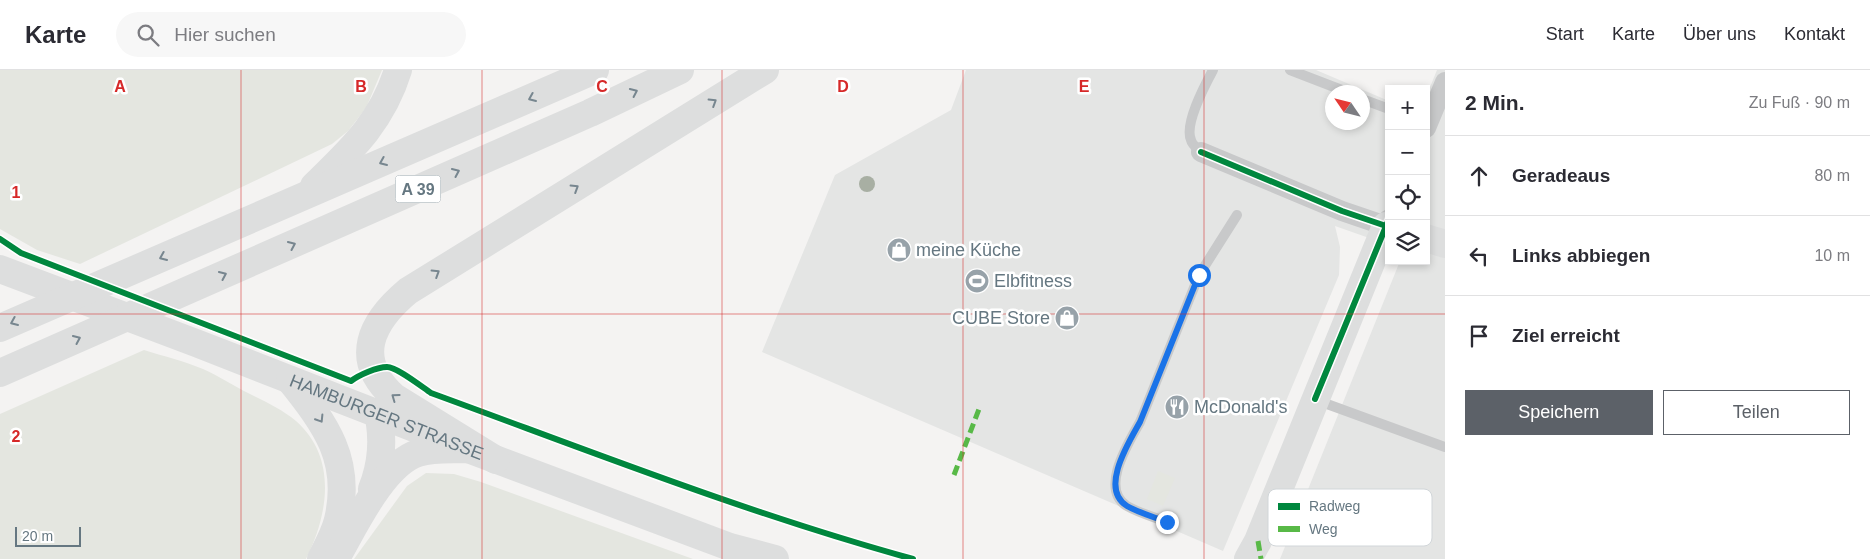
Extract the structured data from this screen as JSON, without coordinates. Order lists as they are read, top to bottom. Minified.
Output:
{"streets":{"main road":["A 39","HAMBURGER STRASSE"]},"places":{"shop":["meine Küche","CUBE Store"],"sports":["Elbfitness"],"restaurant":["McDonald's"]},"legend":["Radweg","Weg"],"scale_bar":"20 m","north":"top left","page":{"header":"Karte","search":"Hier suchen","nav":["Start","Karte","Über uns","Kontakt"],"heading":["2 Min.","Zu Fuß · 90 m"],"map_buttons":["+","−"],"list":[["Geradeaus","80 m"],["Links abbiegen","10 m"],"Ziel erreicht"],"buttons":["Speichern","Teilen"],"scale":"20 m"},"grid":{"columns":["A","B","C","D","E"],"rows":["1","2"]}}
